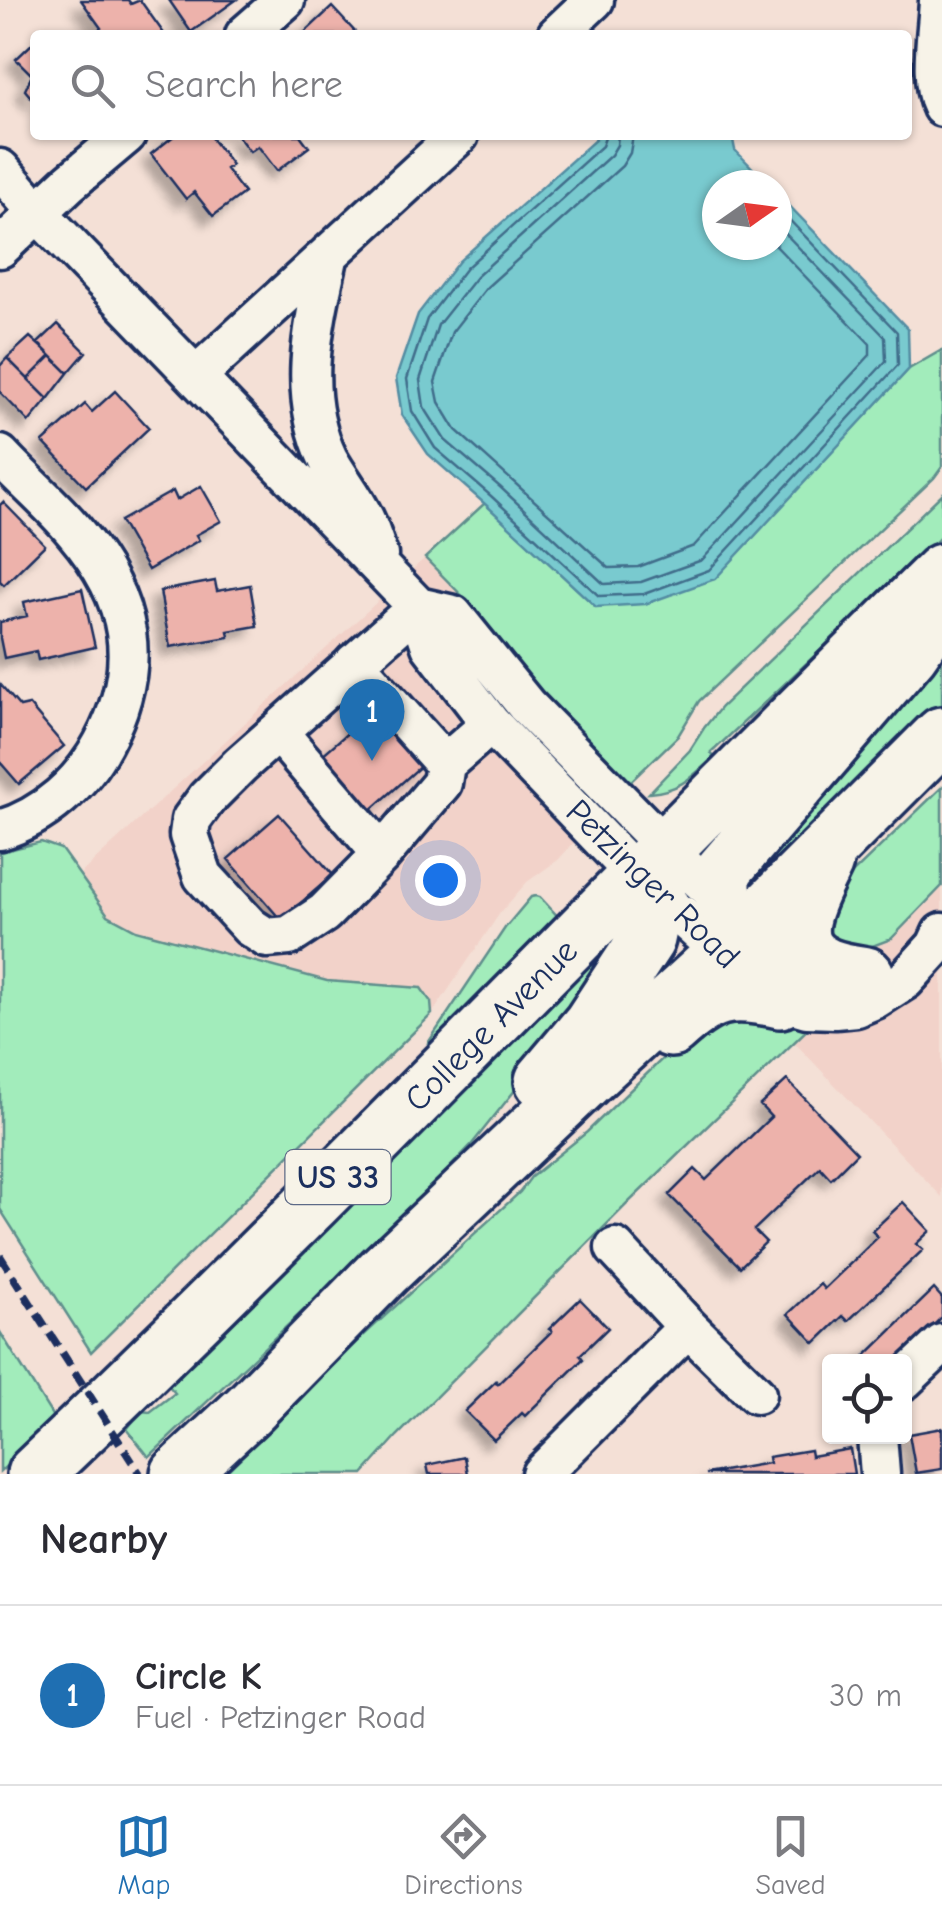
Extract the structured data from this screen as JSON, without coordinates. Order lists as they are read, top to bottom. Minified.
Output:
{"streets":{"highway":["College Avenue","US 33"],"street":["Petzinger Road"]},"crossings":[["Petzinger Road","College Avenue"],["Petzinger Road","US 33"]],"north":"right","page":{"search":"Search here","pins":"1","heading":"Nearby","list":[{"mark":"1","name":"Circle K","note":"Fuel · Petzinger Road","value":"30 m"}],"nav":["Map","Directions","Saved"]}}
